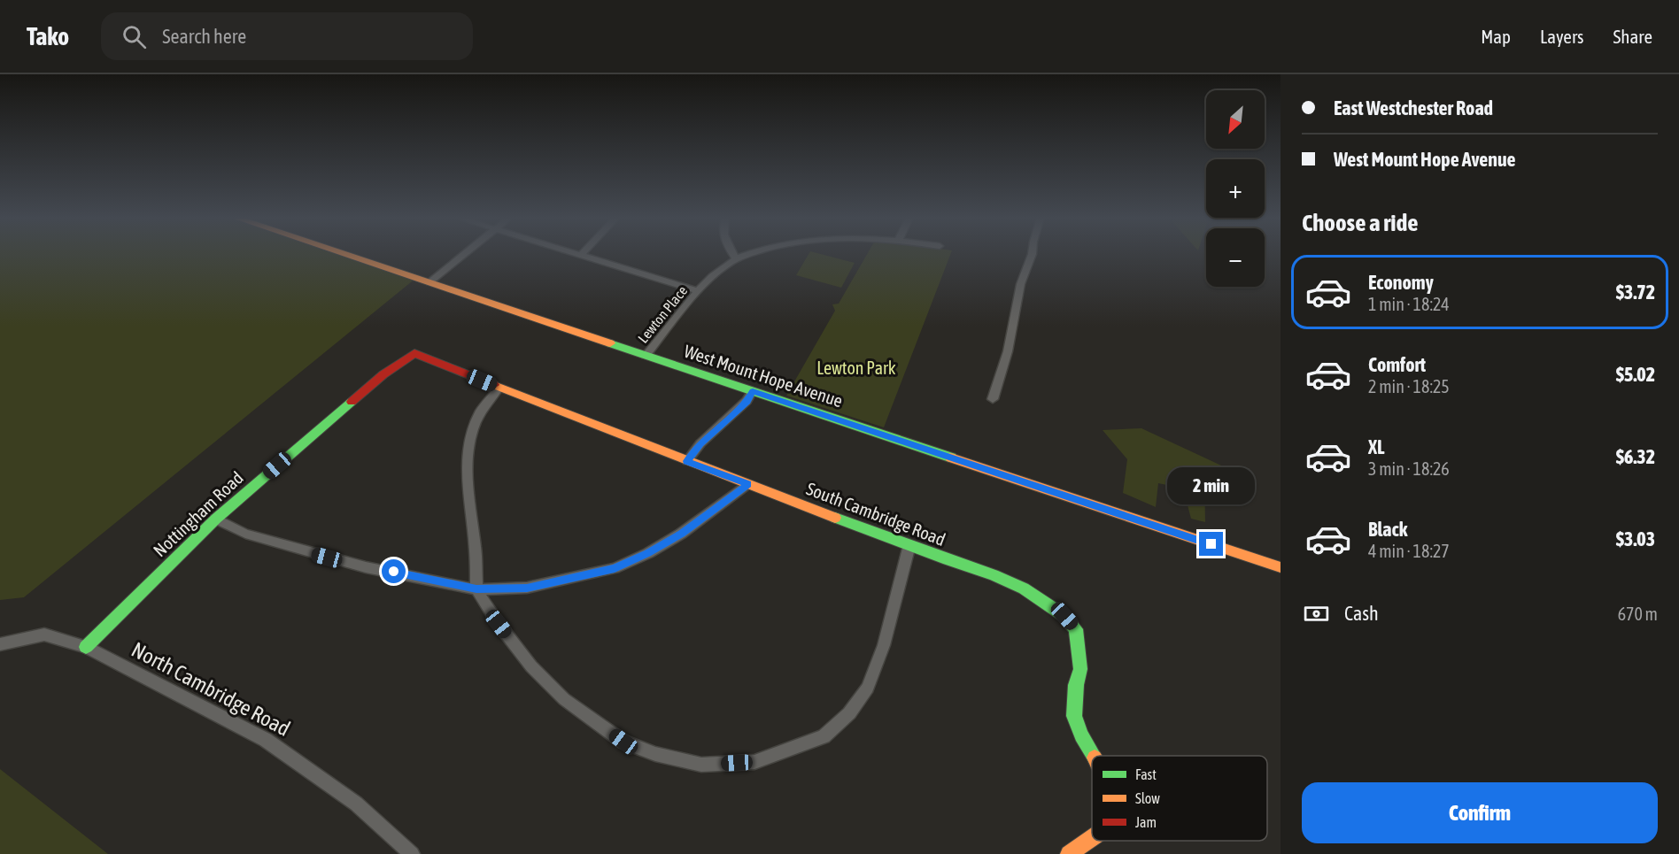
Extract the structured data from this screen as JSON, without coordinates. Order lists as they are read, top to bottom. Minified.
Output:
{"streets":{"street":["Lewton Place","West Mount Hope Avenue","Nottingham Road","South Cambridge Road","North Cambridge Road"]},"crossings":[["Lewton Place","West Mount Hope Avenue"],["Nottingham Road","South Cambridge Road"],["Nottingham Road","North Cambridge Road"]],"parks":["Lewton Park"],"legend":["Fast","Slow","Jam"],"north":"bottom left","page":{"header":"Tako","search":"Search here","nav":["Map","Layers","Share"],"banner":["East Westchester Road","West Mount Hope Avenue"],"map_buttons":["+","−"],"heading":"Choose a ride","list":[{"name":"Economy","note":"1 min · 18:24","value":"$3.72"},{"name":"Comfort","note":"2 min · 18:25","value":"$5.02"},{"name":"XL","note":"3 min · 18:26","value":"$6.32"},{"name":"Black","note":"4 min · 18:27","value":"$3.03"}],"bubble":"2 min","pay":["Cash","670 m"],"buttons":"Confirm"}}
